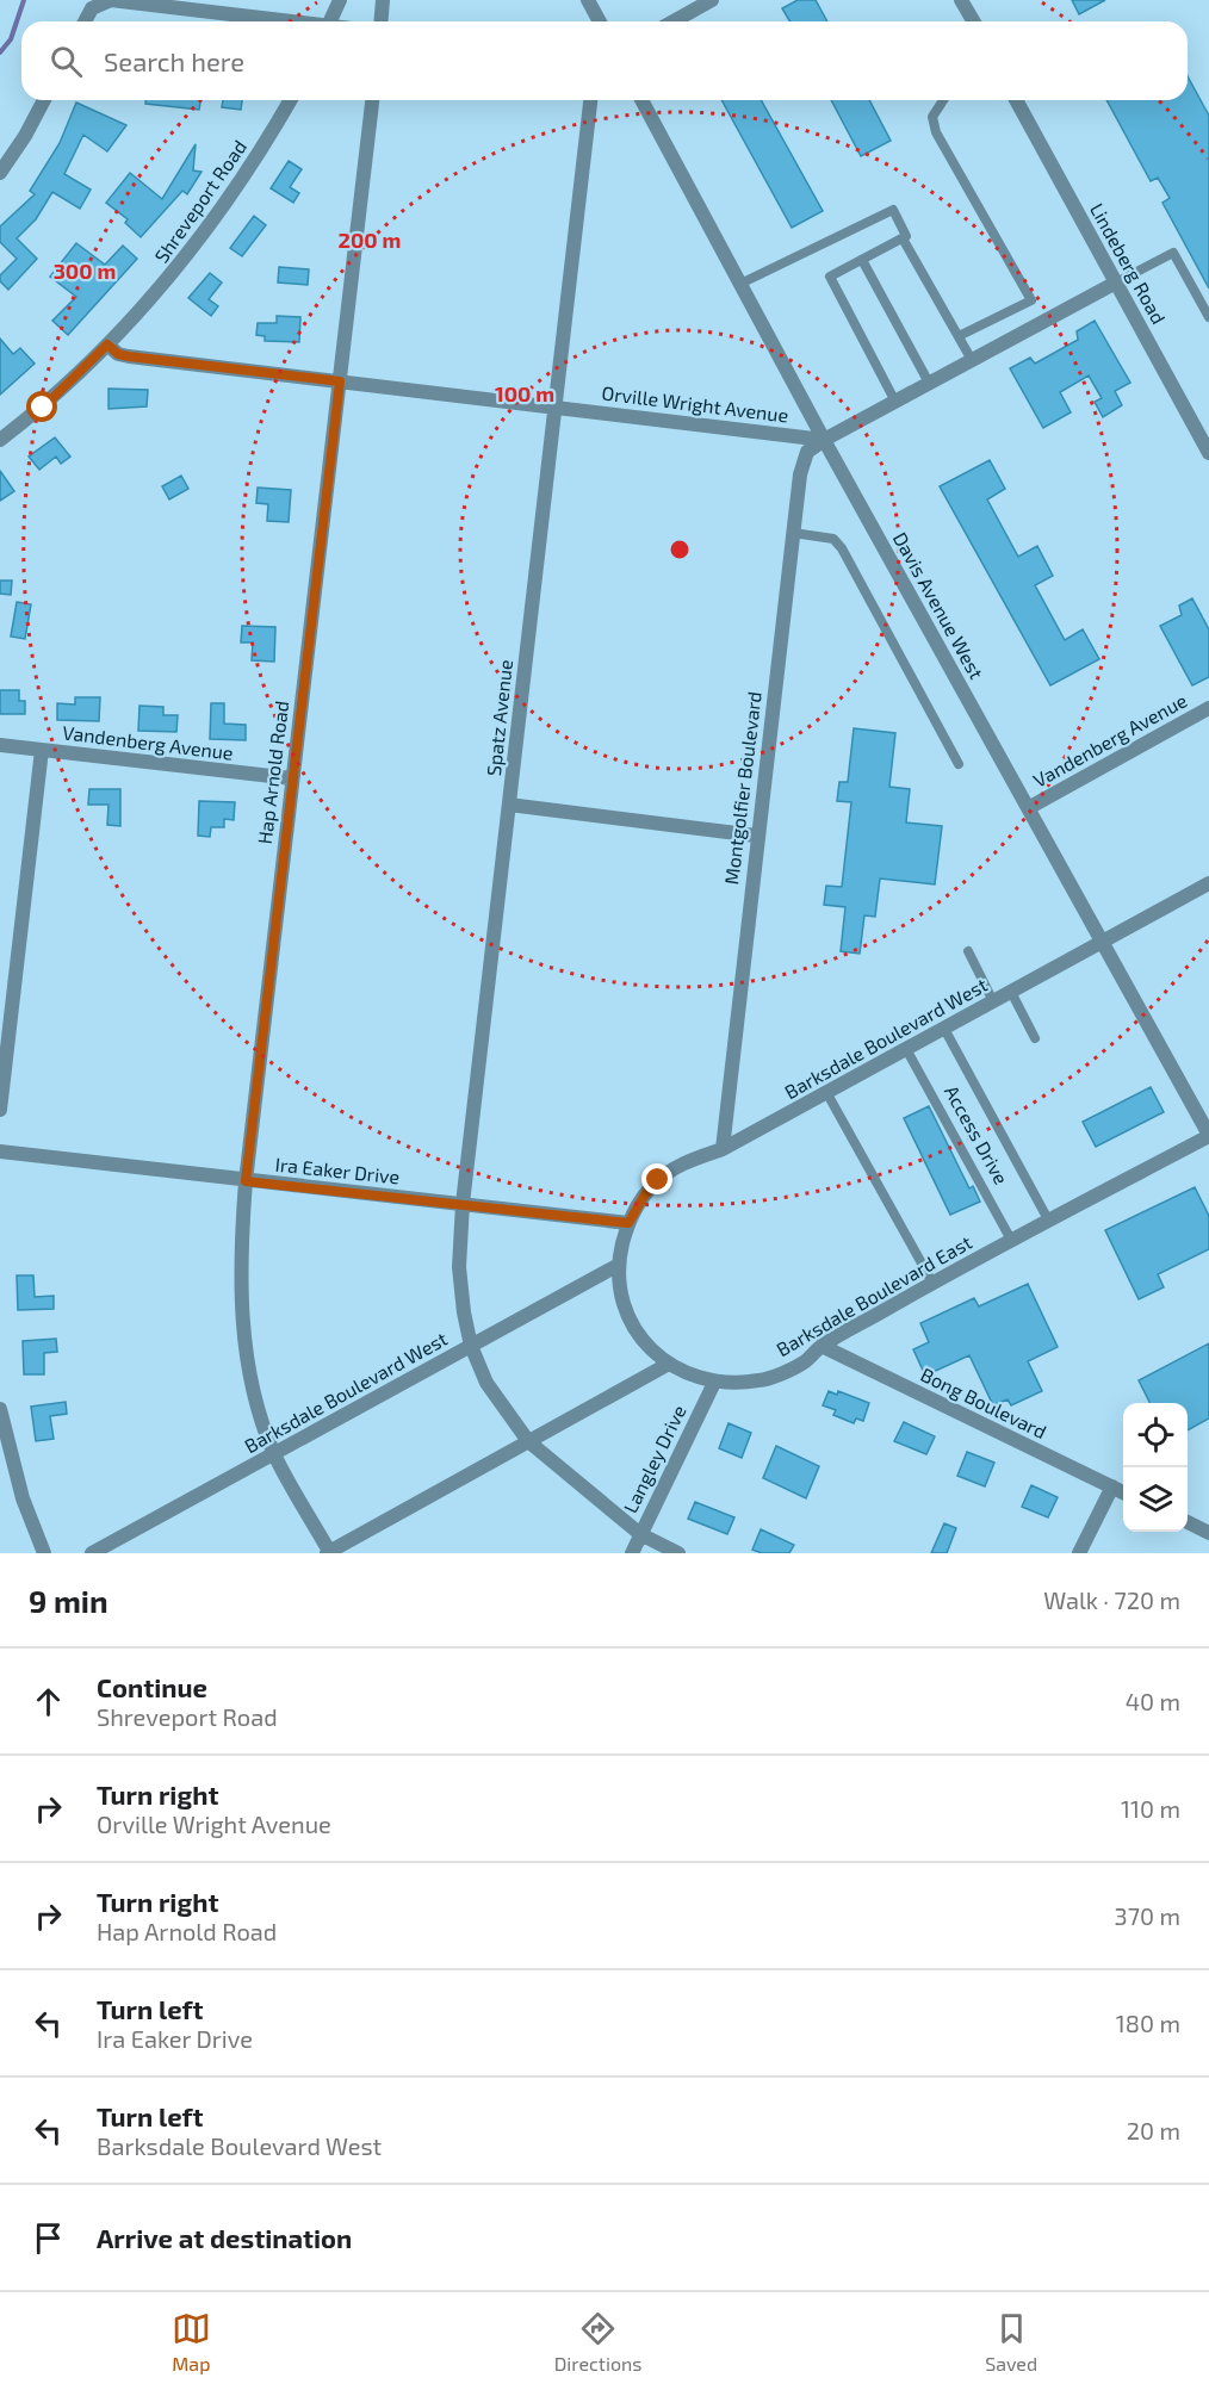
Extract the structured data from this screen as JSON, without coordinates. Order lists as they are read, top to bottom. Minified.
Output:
{"streets":{"street":["Shreveport Road","Lindeberg Road","Orville Wright Avenue","Davis Avenue West","Spatz Avenue","Vandenberg Avenue","Hap Arnold Road","Montgolfier Boulevard","Barksdale Boulevard West","Ira Eaker Drive","Barksdale Boulevard East","Bong Boulevard","Langley Drive"],"lane":["Access Drive"]},"crossings":[["Shreveport Road","Orville Wright Avenue"],["Orville Wright Avenue","Davis Avenue West"],["Orville Wright Avenue","Spatz Avenue"],["Orville Wright Avenue","Hap Arnold Road"],["Orville Wright Avenue","Montgolfier Boulevard"],["Davis Avenue West","Vandenberg Avenue"],["Davis Avenue West","Montgolfier Boulevard"],["Davis Avenue West","Barksdale Boulevard West"],["Davis Avenue West","Barksdale Boulevard East"],["Spatz Avenue","Barksdale Boulevard West"],["Spatz Avenue","Ira Eaker Drive"],["Vandenberg Avenue","Hap Arnold Road"],["Hap Arnold Road","Barksdale Boulevard West"],["Hap Arnold Road","Ira Eaker Drive"],["Montgolfier Boulevard","Barksdale Boulevard West"],["Barksdale Boulevard West","Access Drive"],["Barksdale Boulevard West","Ira Eaker Drive"],["Access Drive","Barksdale Boulevard East"],["Barksdale Boulevard East","Bong Boulevard"],["Barksdale Boulevard East","Langley Drive"]],"page":{"search":"Search here","heading":["9 min","Walk · 720 m"],"list":[["Continue","Shreveport Road","40 m"],["Turn right","Orville Wright Avenue","110 m"],["Turn right","Hap Arnold Road","370 m"],["Turn left","Ira Eaker Drive","180 m"],["Turn left","Barksdale Boulevard West","20 m"],"Arrive at destination"],"nav":["Map","Directions","Saved"]},"rings":["200 m","300 m","100 m"]}
